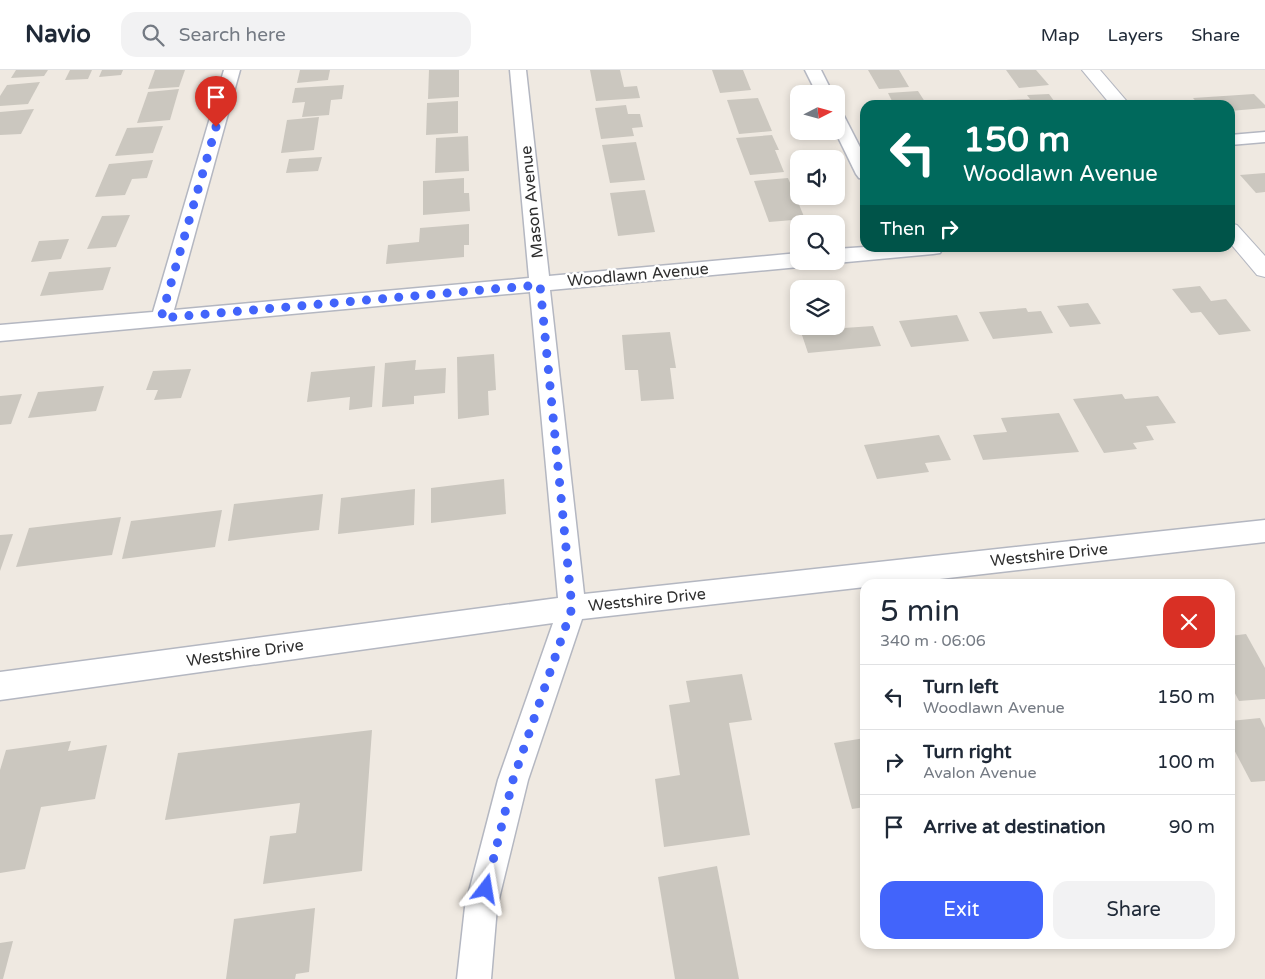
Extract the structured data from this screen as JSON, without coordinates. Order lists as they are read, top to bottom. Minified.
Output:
{"streets":{"street":["Mason Avenue","Woodlawn Avenue","Westshire Drive"]},"crossings":[["Mason Avenue","Woodlawn Avenue"],["Mason Avenue","Westshire Drive"]],"north":"right","page":{"header":"Navio","search":"Search here","nav":["Map","Layers","Share"],"turn":["150 m","Woodlawn Avenue"],"then":"Then","heading":["5 min","340 m · 06:06"],"list":[{"name":"Turn left","note":"Woodlawn Avenue","value":"150 m"},{"name":"Turn right","note":"Avalon Avenue","value":"100 m"},{"name":"Arrive at destination","value":"90 m"}],"buttons":["Exit","Share"]}}
